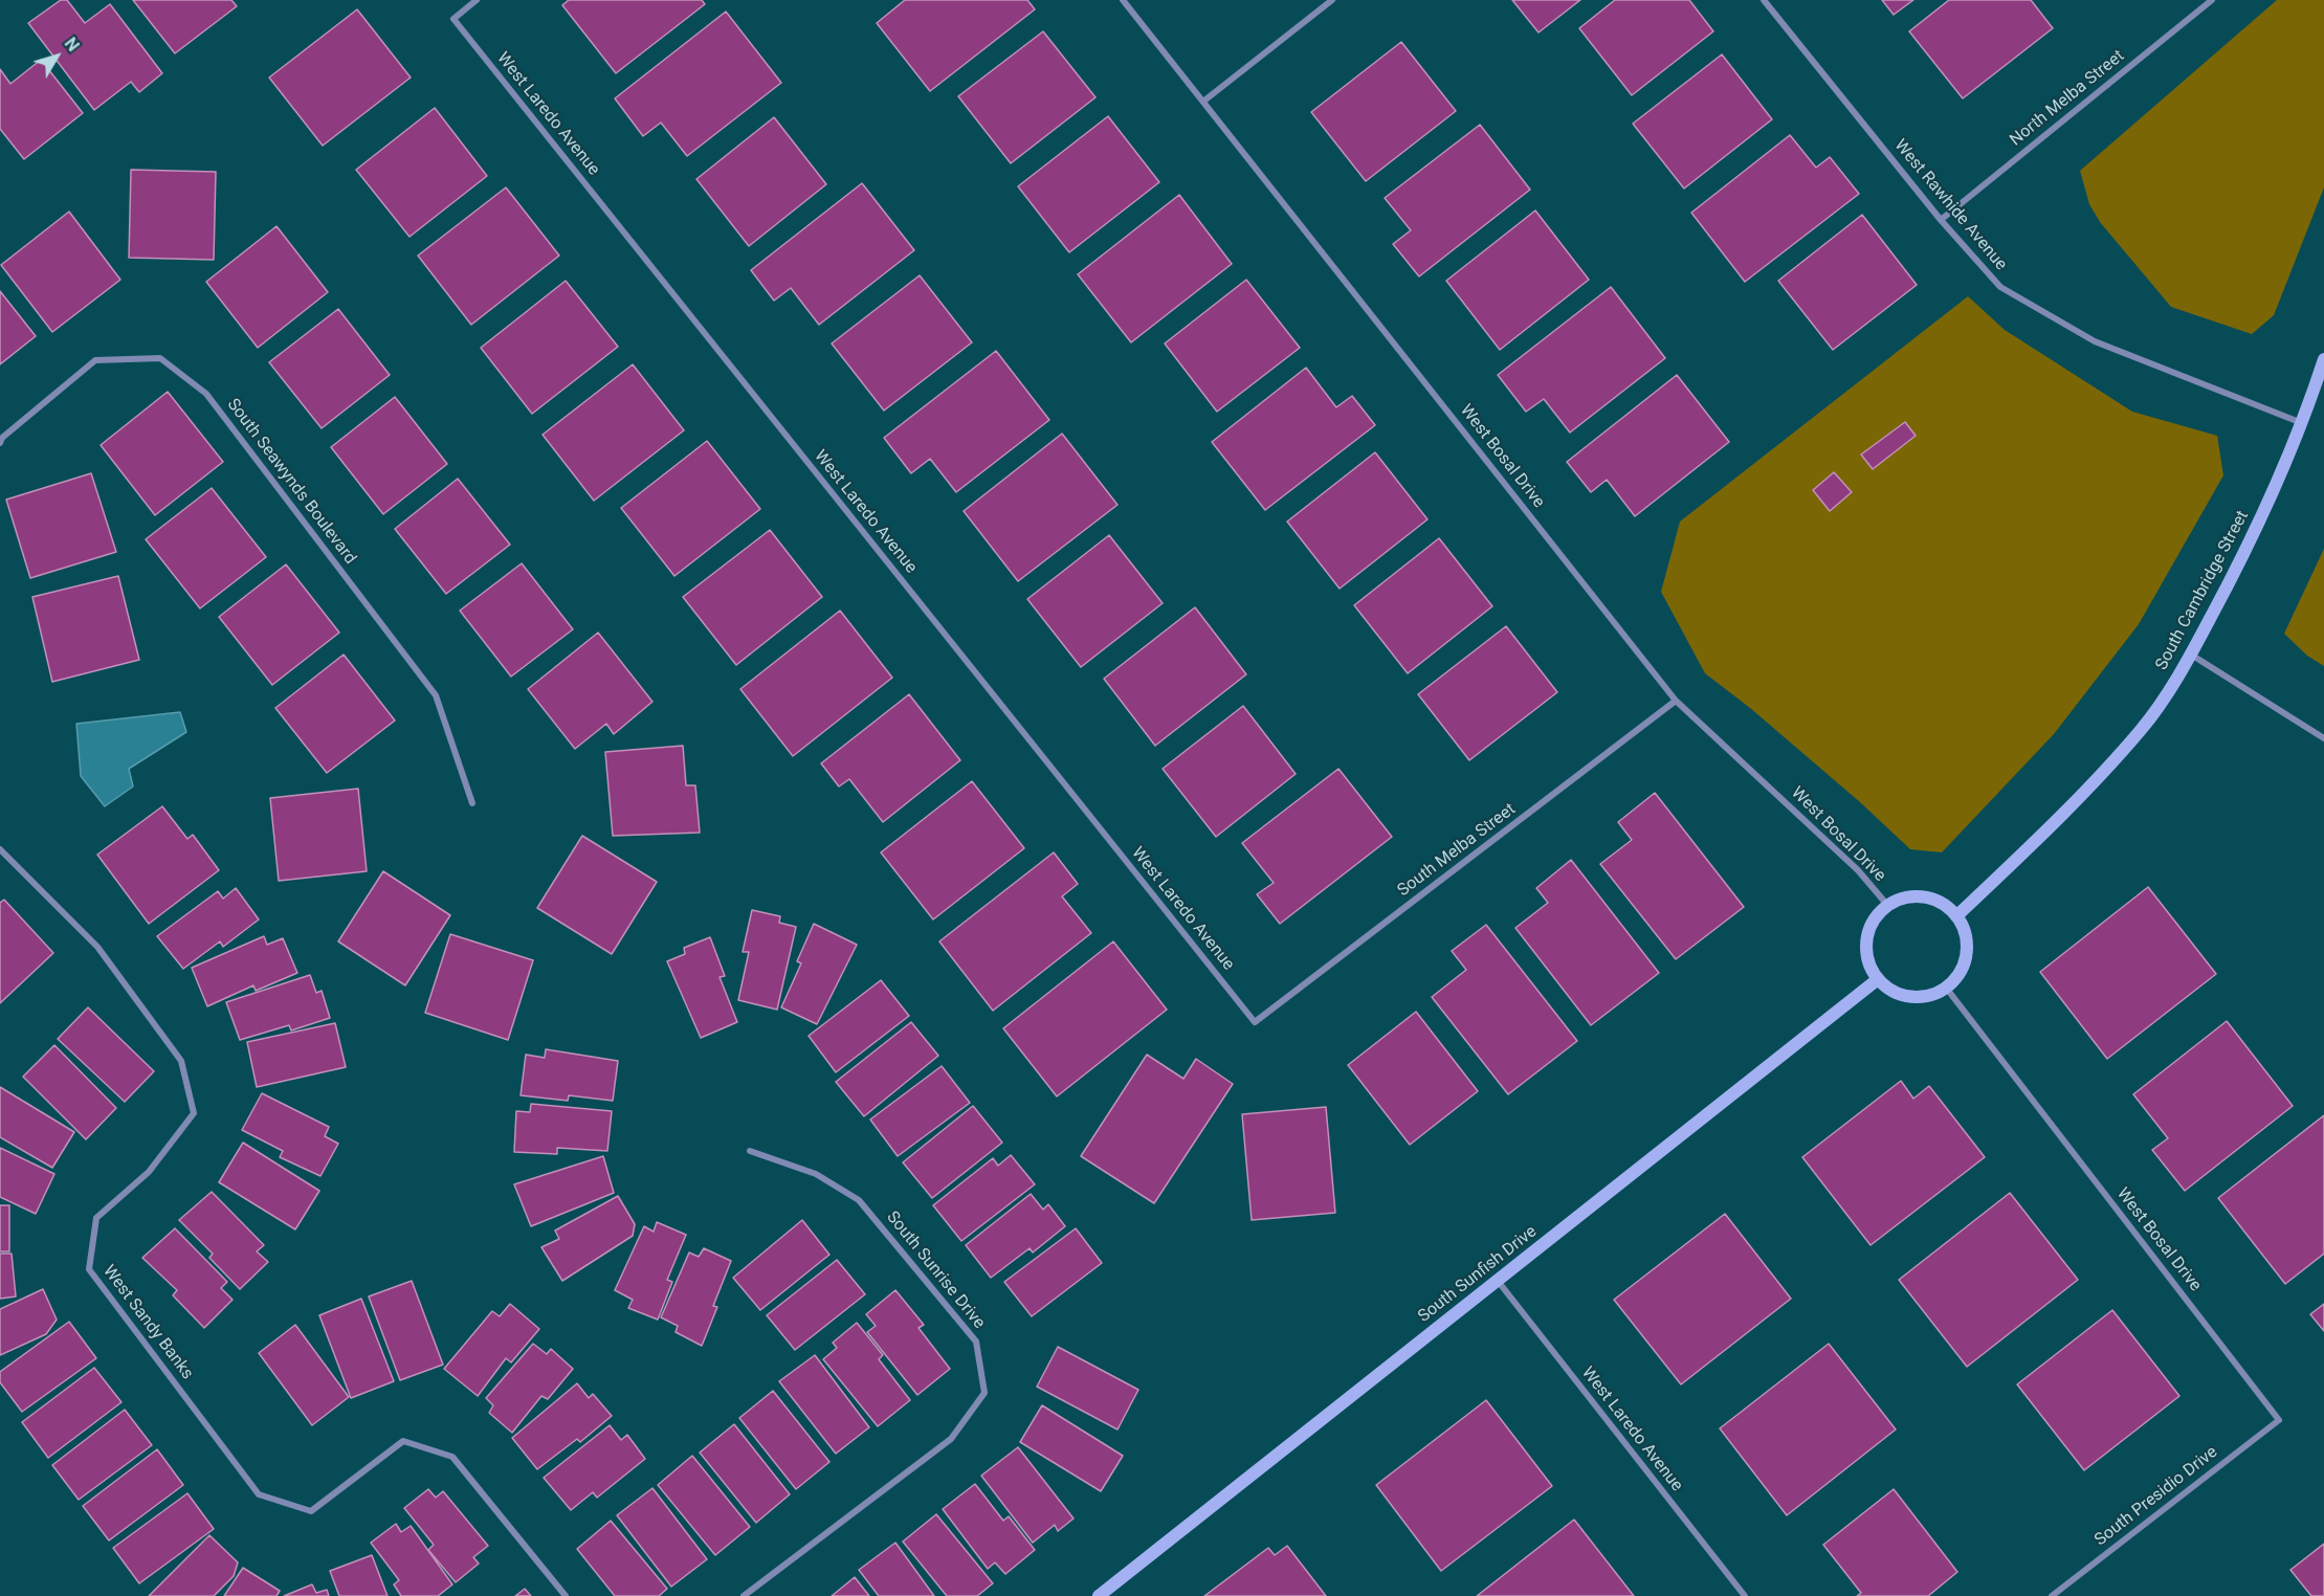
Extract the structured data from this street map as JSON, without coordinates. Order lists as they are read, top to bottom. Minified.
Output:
{"streets":{"street":["North Melba Street","West Laredo Avenue","West Rawhide Avenue","West Bosal Drive","South Seawynds Boulevard","South Cambridge Street","South Melba Street","South Sunrise Drive","South Sunfish Drive","West Sandy Banks","South Presidio Drive"]},"crossings":[["North Melba Street","West Rawhide Avenue"],["West Laredo Avenue","South Melba Street"],["West Laredo Avenue","South Sunfish Drive"],["West Rawhide Avenue","South Cambridge Street"],["West Bosal Drive","South Cambridge Street"],["West Bosal Drive","South Melba Street"],["West Bosal Drive","South Sunfish Drive"],["West Bosal Drive","South Presidio Drive"],["South Cambridge Street","South Sunfish Drive"]],"north":"top right"}
